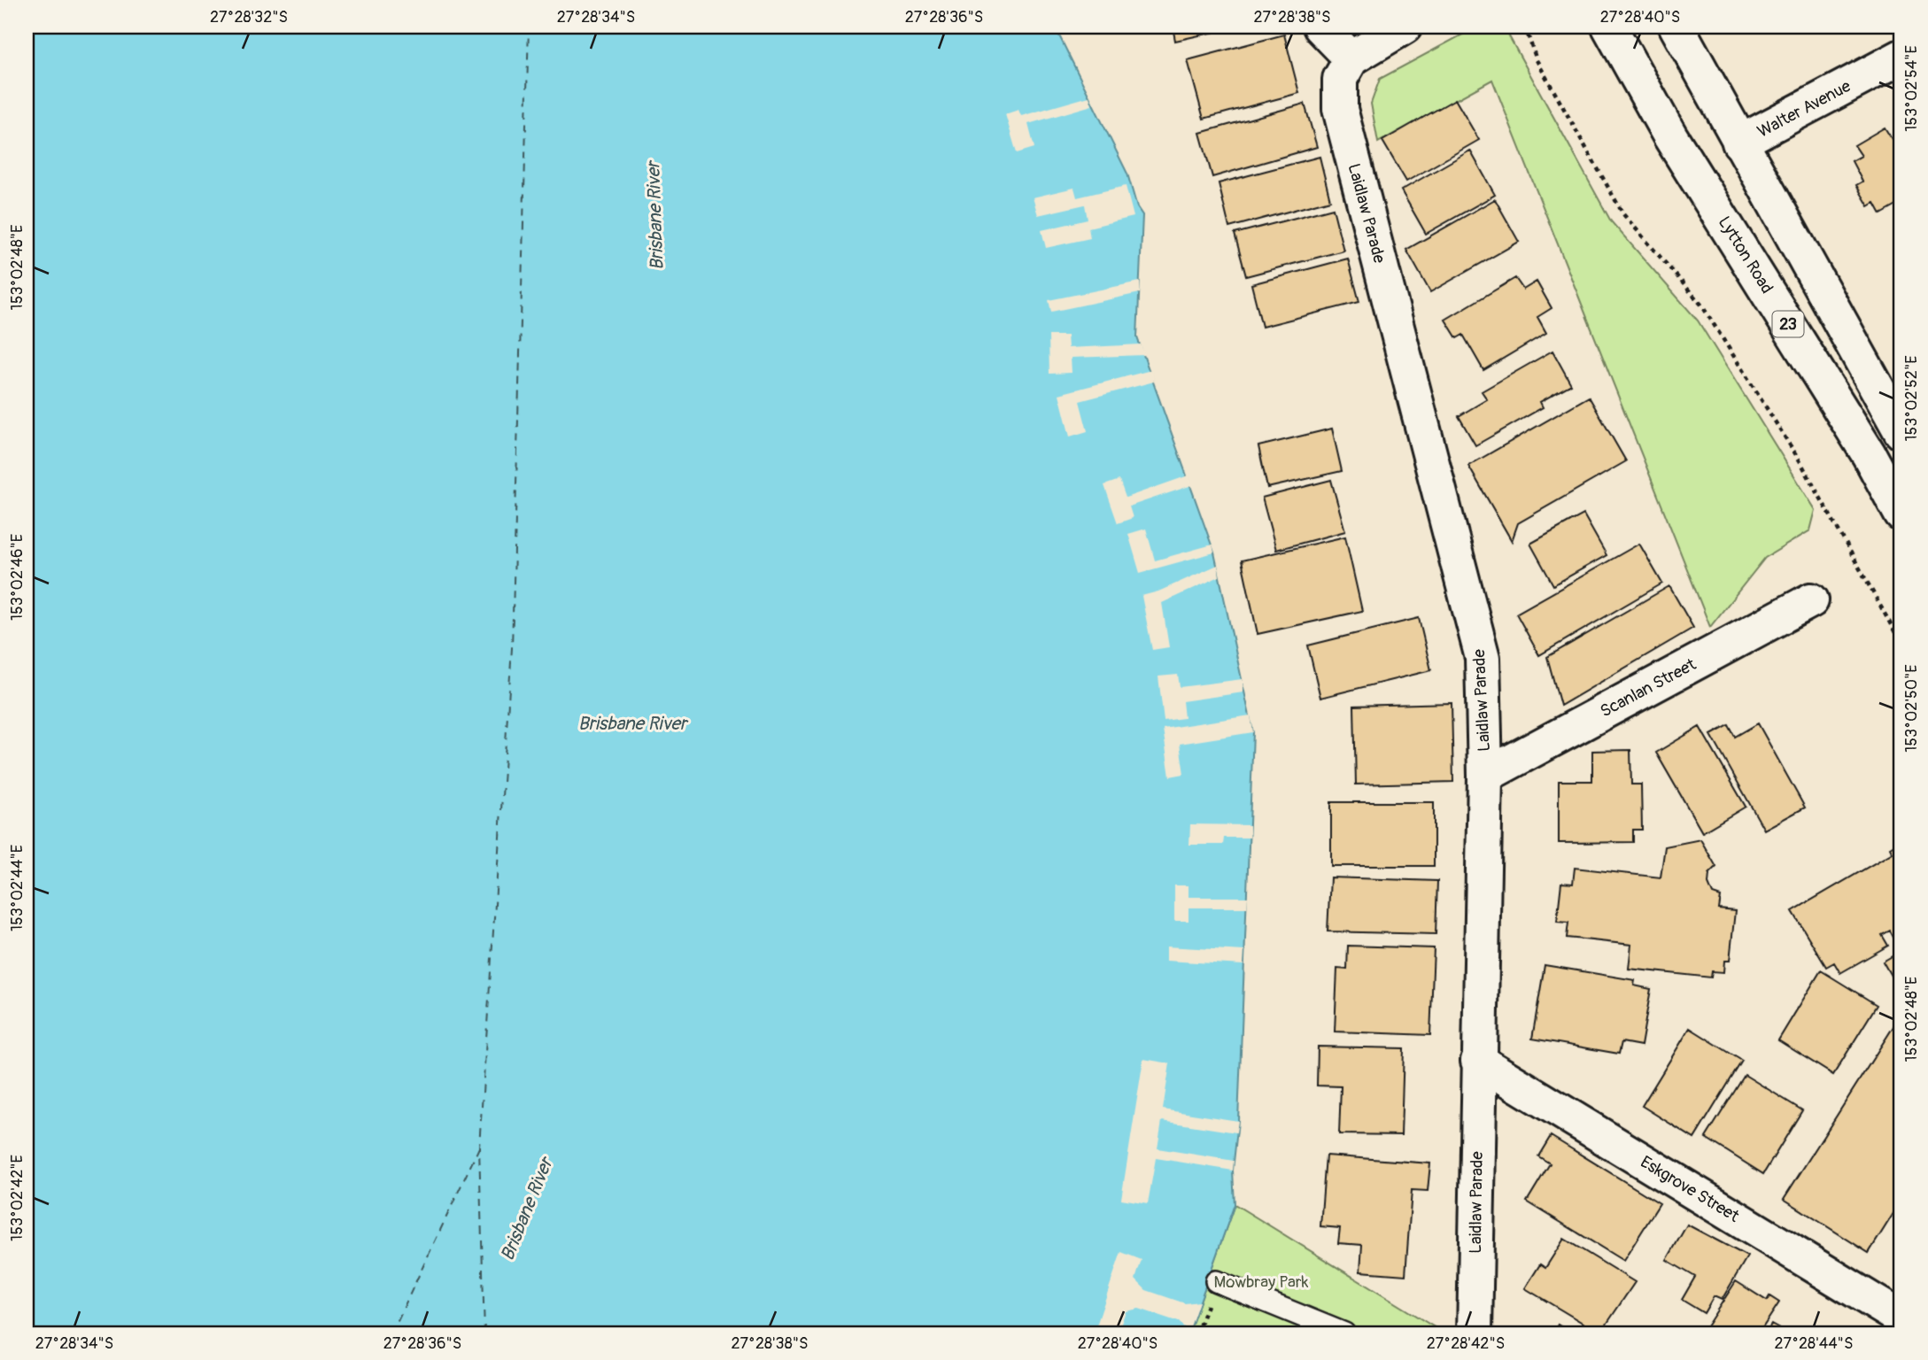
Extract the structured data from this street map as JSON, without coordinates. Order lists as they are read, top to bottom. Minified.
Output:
{"streets":{"street":["Walter Avenue","Laidlaw Parade","Lytton Road","23","Scanlan Street","Eskgrove Street"]},"crossings":[["Laidlaw Parade","Scanlan Street"],["Laidlaw Parade","Eskgrove Street"]],"water":["Brisbane River"],"parks":["Mowbray Park"],"coordinates":["27°28'32\"S","27°28'34\"S","27°28'36\"S","27°28'38\"S","27°28'40\"S","153°02'54\"E","153°02'48\"E","153°02'52\"E","153°02'46\"E","153°02'50\"E","153°02'44\"E","153°02'42\"E","27°28'42\"S","27°28'44\"S"]}
